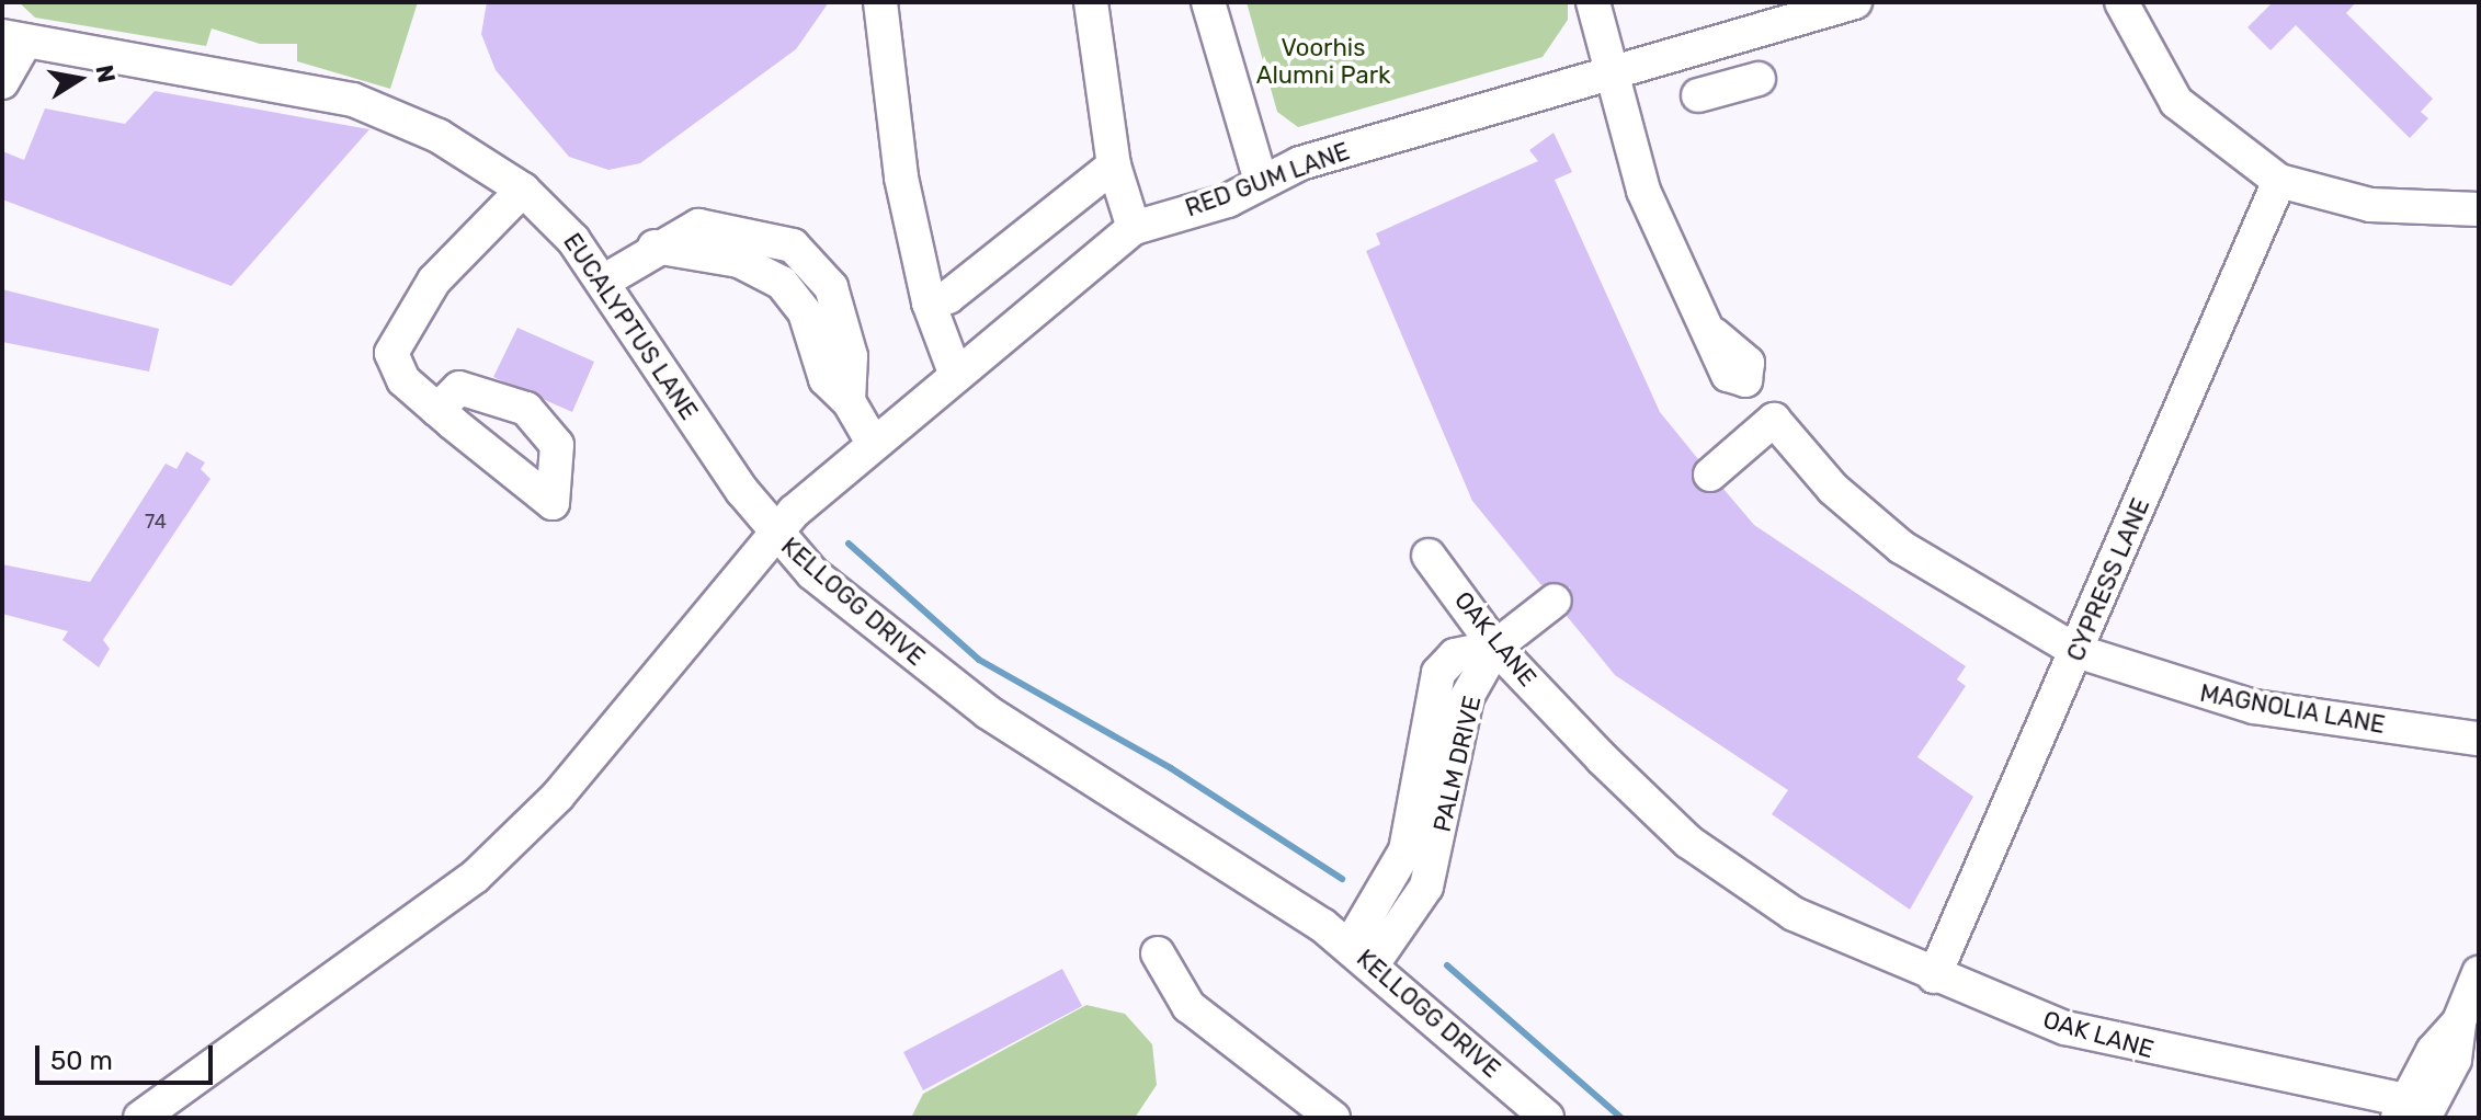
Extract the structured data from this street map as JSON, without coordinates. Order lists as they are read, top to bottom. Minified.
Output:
{"streets":{"street":["RED GUM LANE","EUCALYPTUS LANE","CYPRESS LANE","KELLOGG DRIVE","OAK LANE","MAGNOLIA LANE","PALM DRIVE"]},"crossings":[["RED GUM LANE","EUCALYPTUS LANE"],["RED GUM LANE","KELLOGG DRIVE"],["EUCALYPTUS LANE","KELLOGG DRIVE"],["CYPRESS LANE","OAK LANE"],["CYPRESS LANE","MAGNOLIA LANE"],["KELLOGG DRIVE","PALM DRIVE"],["OAK LANE","PALM DRIVE"]],"parks":["Voorhis Alumni Park"],"house_numbers":["74"],"scale_bar":"50 m","north":"right"}
